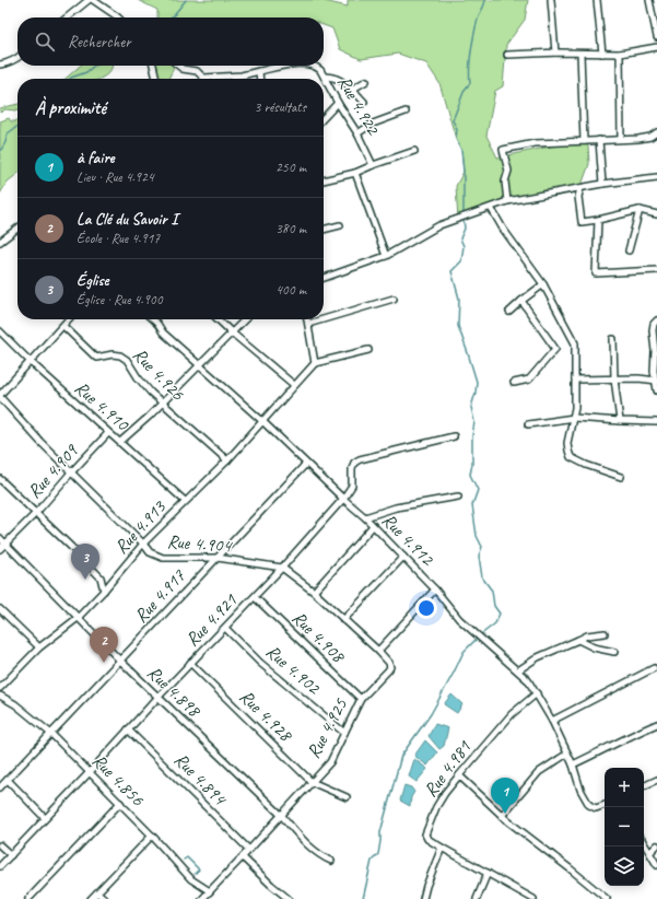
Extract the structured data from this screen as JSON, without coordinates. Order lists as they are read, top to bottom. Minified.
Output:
{"streets":{"street":["Rue 4.922","Rue 4.926","Rue 4.910","Rue 4.909","Rue 4.913","Rue 4.912","Rue 4.904","Rue 4.917","Rue 4.921","Rue 4.908","Rue 4.902","Rue 4.898","Rue 4.928","Rue 4.925","Rue 4.981","Rue 4.894","Rue 4.856"]},"crossings":[["Rue 4.926","Rue 4.913"],["Rue 4.910","Rue 4.909"],["Rue 4.910","Rue 4.913"],["Rue 4.909","Rue 4.904"],["Rue 4.909","Rue 4.898"],["Rue 4.913","Rue 4.912"],["Rue 4.913","Rue 4.904"],["Rue 4.913","Rue 4.898"],["Rue 4.912","Rue 4.917"],["Rue 4.912","Rue 4.921"],["Rue 4.912","Rue 4.981"],["Rue 4.904","Rue 4.917"],["Rue 4.904","Rue 4.921"],["Rue 4.904","Rue 4.925"],["Rue 4.917","Rue 4.898"],["Rue 4.917","Rue 4.856"],["Rue 4.921","Rue 4.908"],["Rue 4.921","Rue 4.902"],["Rue 4.921","Rue 4.898"],["Rue 4.921","Rue 4.928"],["Rue 4.921","Rue 4.894"],["Rue 4.921","Rue 4.856"],["Rue 4.908","Rue 4.925"],["Rue 4.902","Rue 4.925"],["Rue 4.898","Rue 4.925"],["Rue 4.928","Rue 4.925"],["Rue 4.925","Rue 4.894"],["Rue 4.925","Rue 4.856"]],"page":{"search":"Rechercher","heading":["À proximité","3 résultats"],"list":[{"mark":"1","name":"à faire","note":"Lieu · Rue 4.924","value":"250 m"},{"mark":"2","name":"La Clé du Savoir I","note":"École · Rue 4.917","value":"380 m"},{"mark":"3","name":"Église","note":"Église · Rue 4.900","value":"400 m"}],"pins":["3","2","1"],"map_buttons":["+","−"]}}
